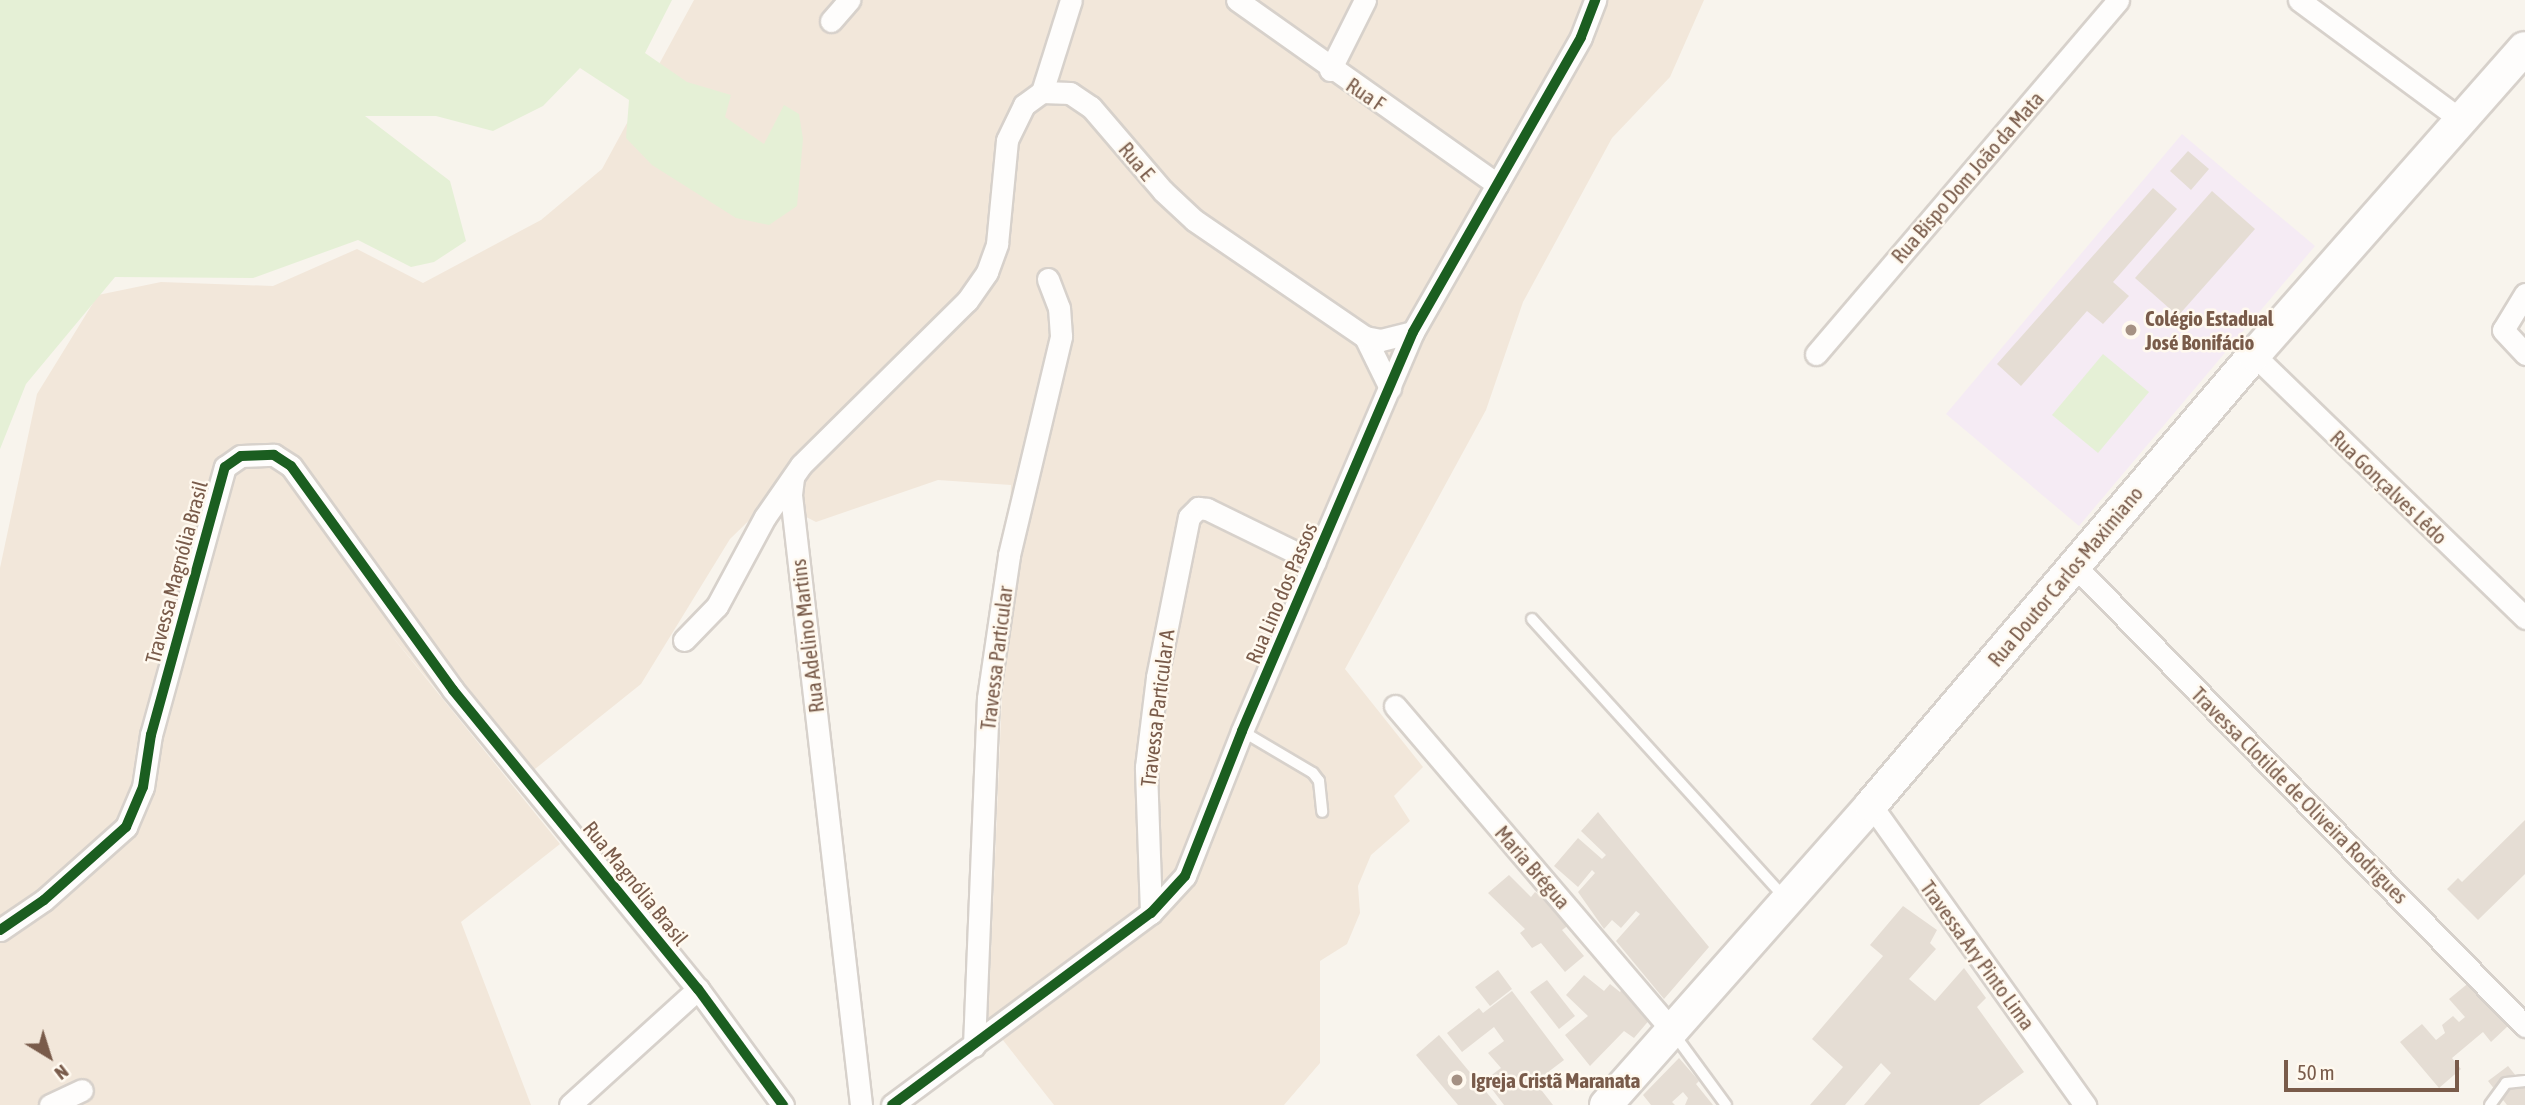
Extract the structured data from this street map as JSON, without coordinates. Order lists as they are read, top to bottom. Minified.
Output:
{"streets":{"main road":["Rua Doutor Carlos Maximiano"],"street":["Rua F","Rua E","Rua Bispo Dom João da Mata","Rua Gonçalves Lêdo","Travessa Magnólia Brasil","Rua Lino dos Passos","Rua Adelino Martins","Travessa Particular","Travessa Particular A","Travessa Clotilde de Oliveira Rodrigues","Maria Brégua","Rua Magnólia Brasil","Travessa Ary Pinto Lima"]},"crossings":[["Rua F","Rua Lino dos Passos"],["Rua E","Rua Lino dos Passos"],["Rua Gonçalves Lêdo","Rua Doutor Carlos Maximiano"],["Travessa Magnólia Brasil","Rua Magnólia Brasil"],["Rua Doutor Carlos Maximiano","Travessa Clotilde de Oliveira Rodrigues"],["Rua Doutor Carlos Maximiano","Maria Brégua"],["Rua Doutor Carlos Maximiano","Travessa Ary Pinto Lima"],["Rua Lino dos Passos","Travessa Particular"],["Rua Lino dos Passos","Travessa Particular A"]],"places":["Colégio Estadual José Bonifácio","Igreja Cristã Maranata"],"scale_bar":"50 m","north":"bottom right"}
